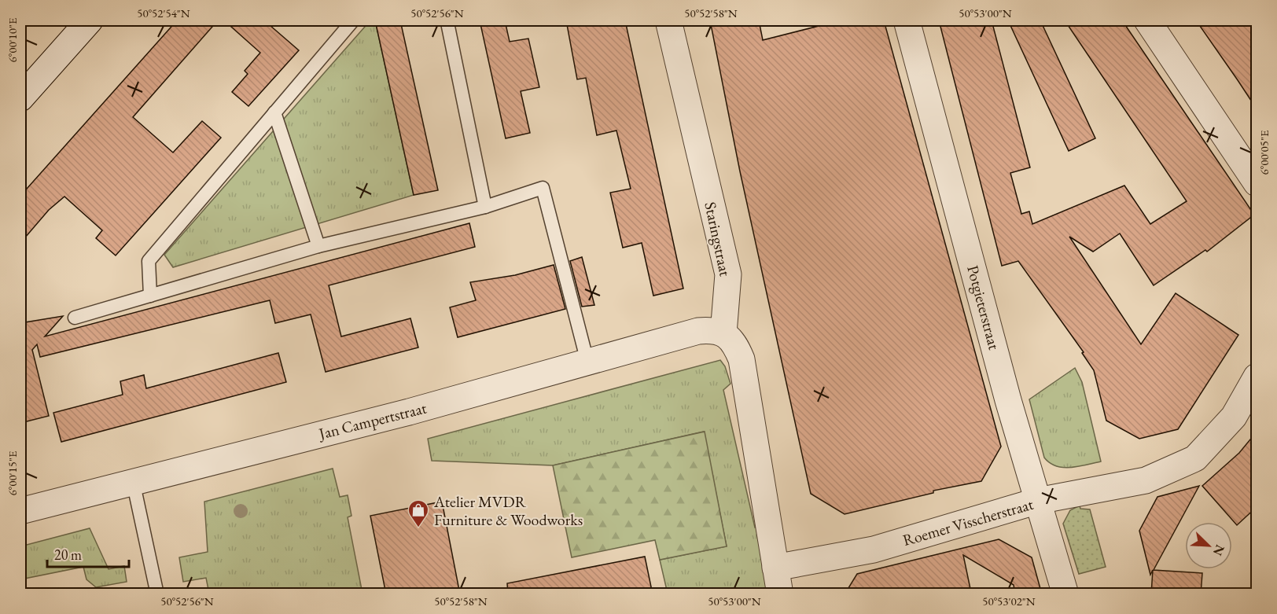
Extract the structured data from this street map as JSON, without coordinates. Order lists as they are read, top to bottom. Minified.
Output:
{"streets":{"street":["Staringstraat","Potgieterstraat","Jan Campertstraat","Roemer Visscherstraat"]},"crossings":[["Staringstraat","Jan Campertstraat"],["Potgieterstraat","Roemer Visscherstraat"]],"places":{"shop":["Atelier MVDR Furniture & Woodworks"]},"scale_bar":"20 m","north":"bottom right","coordinates":["50°52'54\"N","50°52'56\"N","50°52'58\"N","50°53'00\"N","6°00'10\"E","6°00'05\"E","6°00'15\"E","50°53'02\"N"]}
